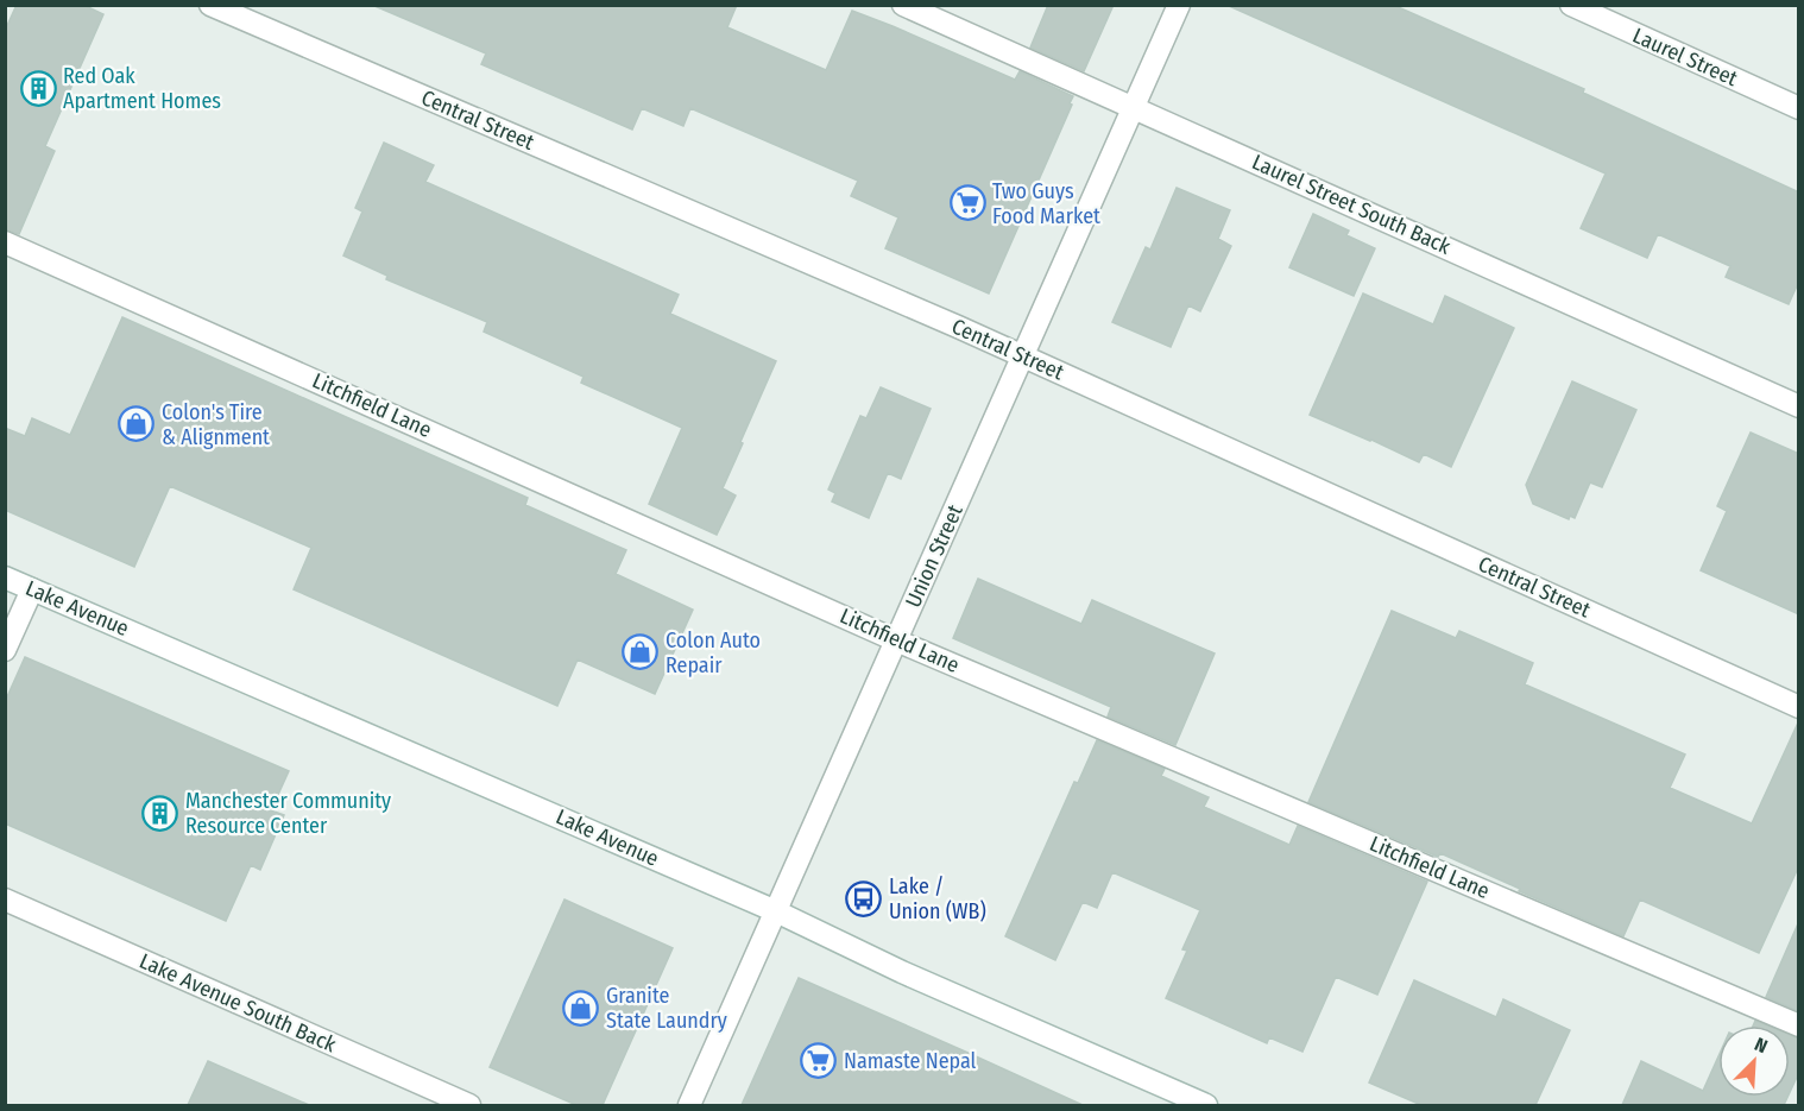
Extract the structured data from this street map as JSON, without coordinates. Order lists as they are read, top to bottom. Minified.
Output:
{"streets":{"street":["Laurel Street","Central Street","Laurel Street South Back","Litchfield Lane","Union Street","Lake Avenue","Lake Avenue South Back"]},"crossings":[["Central Street","Union Street"],["Laurel Street South Back","Union Street"],["Litchfield Lane","Union Street"],["Union Street","Lake Avenue"]],"places":{"building":["Red Oak Apartment Homes","Manchester Community Resource Center"],"supermarket":["Two Guys Food Market","Namaste Nepal"],"shop":["Colon's Tire & Alignment","Colon Auto Repair","Granite State Laundry"],"bus stop":["Lake / Union (WB)"]},"north":"top right"}
